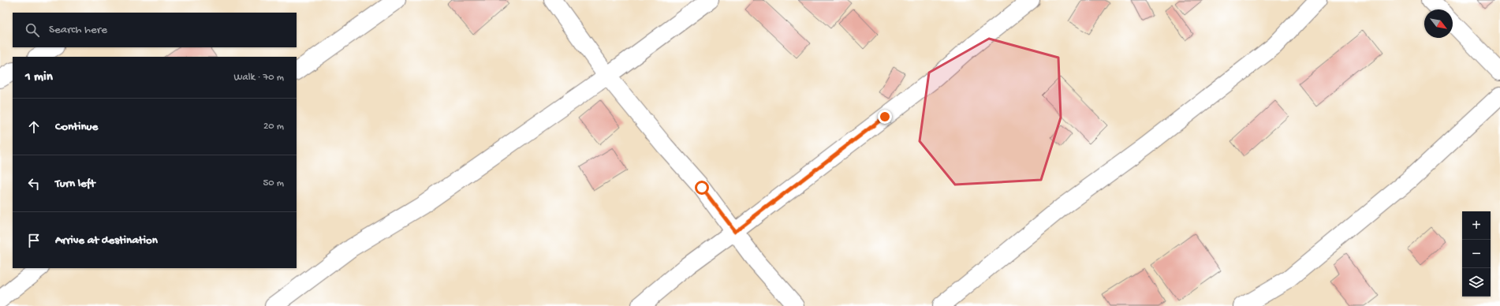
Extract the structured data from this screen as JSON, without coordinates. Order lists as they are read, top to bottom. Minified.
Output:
{"north":"bottom right","page":{"search":"Search here","heading":["1 min","Walk · 70 m"],"list":[["Continue","20 m"],["Turn left","50 m"],"Arrive at destination"],"map_buttons":["+","−"]}}
